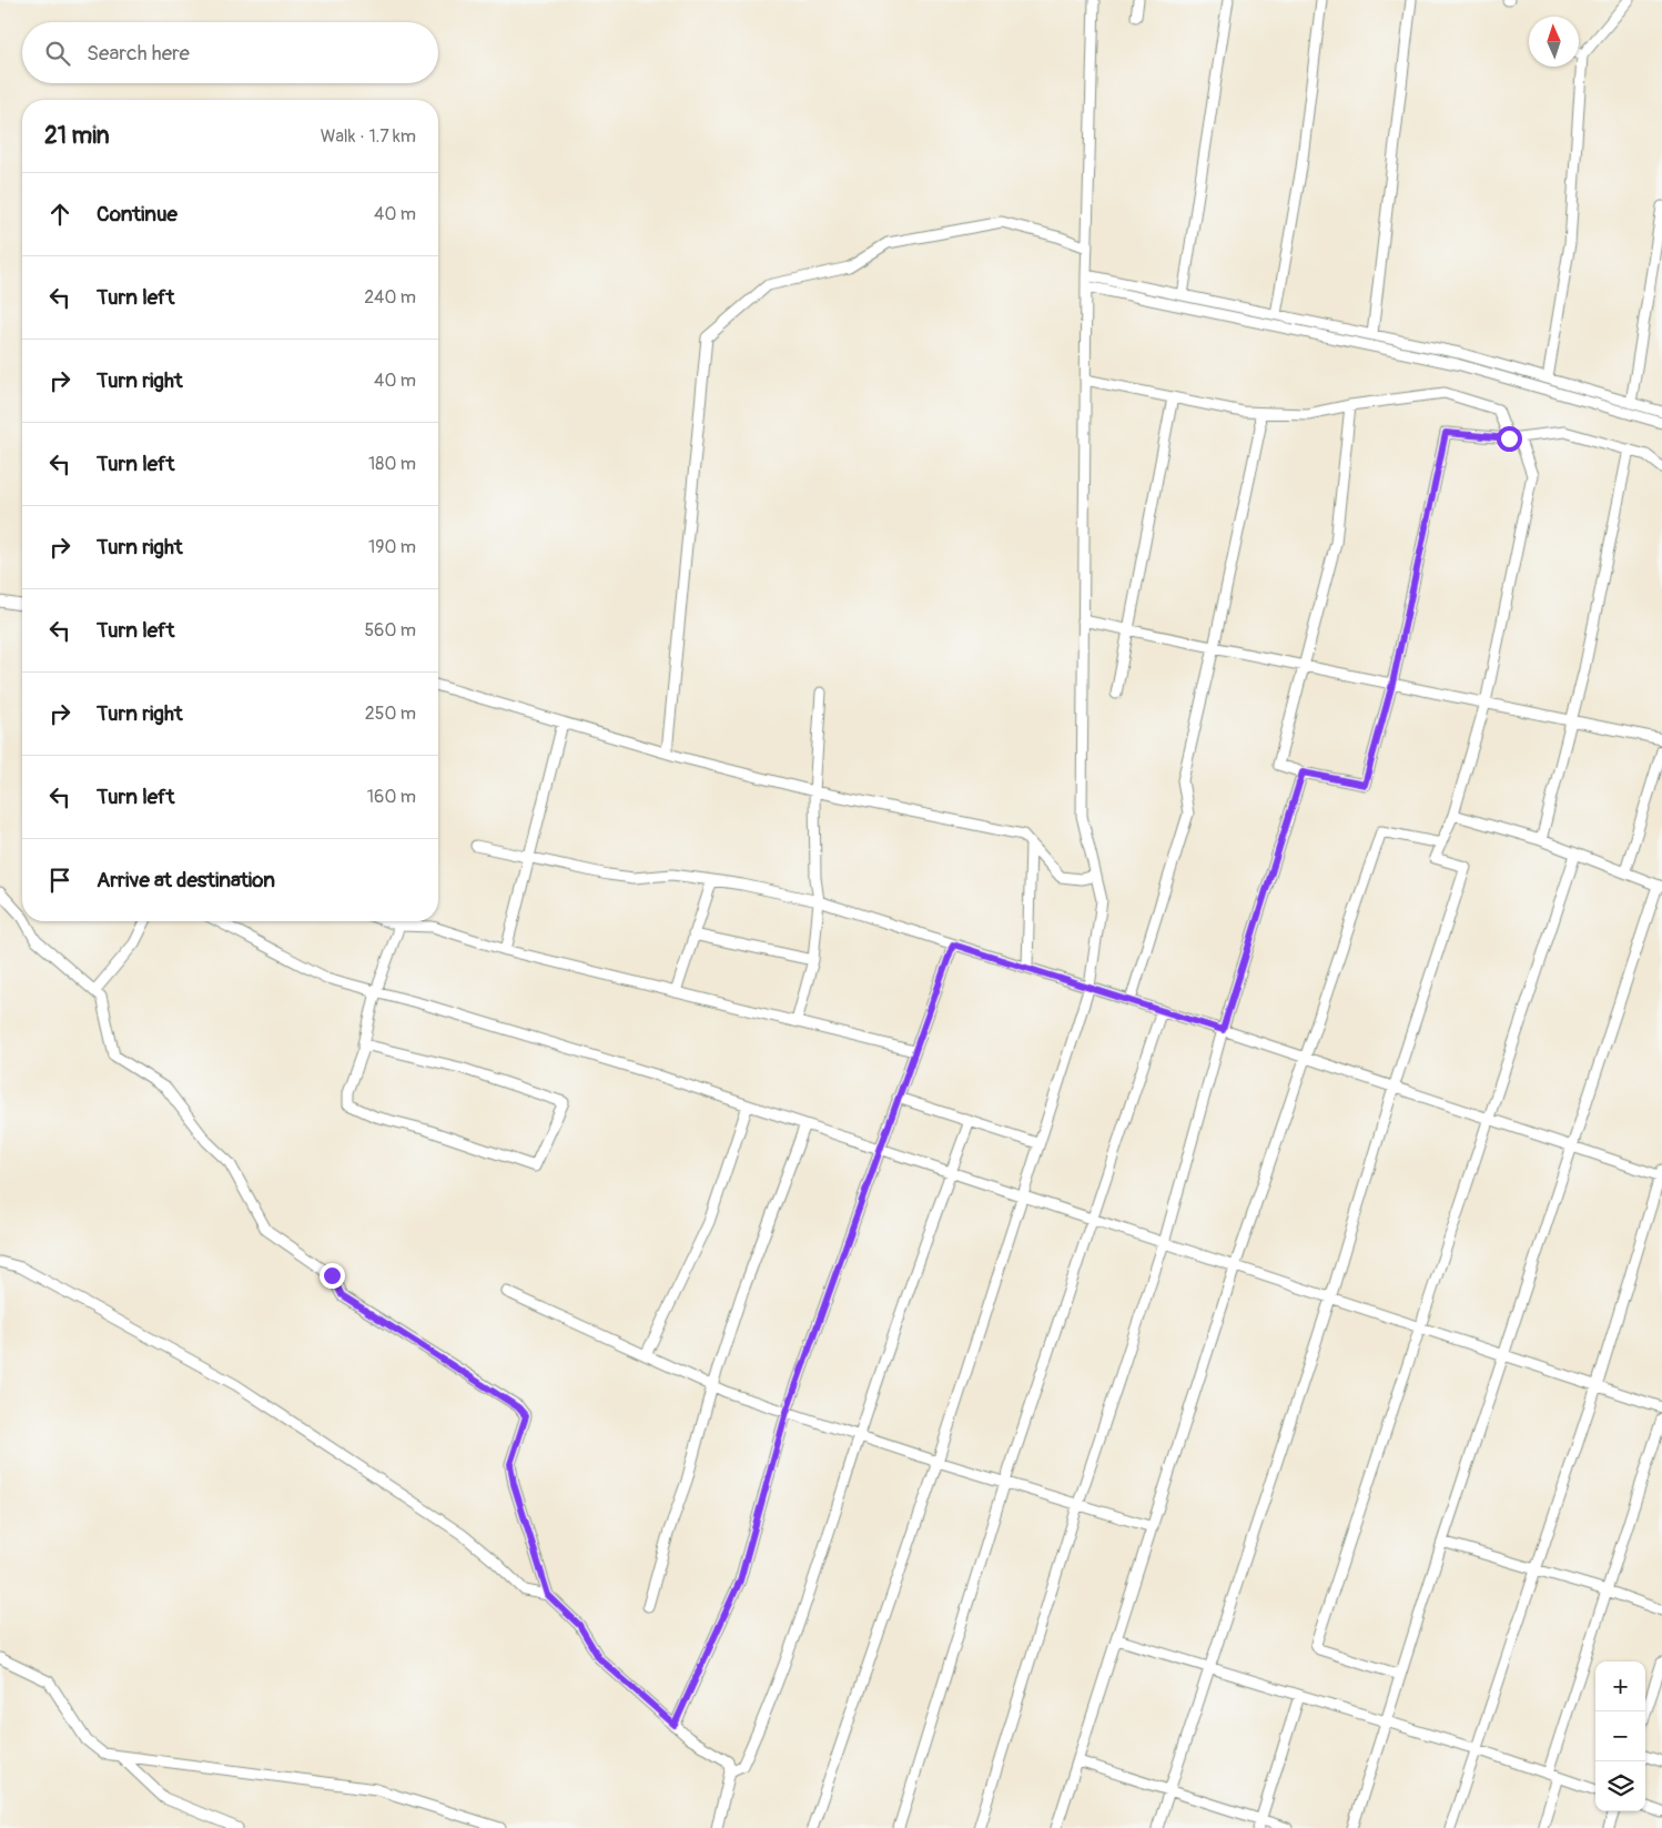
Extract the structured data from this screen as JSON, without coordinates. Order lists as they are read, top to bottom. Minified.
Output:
{"north":"top","page":{"search":"Search here","heading":["21 min","Walk · 1.7 km"],"list":[["Continue","40 m"],["Turn left","240 m"],["Turn right","40 m"],["Turn left","180 m"],["Turn right","190 m"],["Turn left","560 m"],["Turn right","250 m"],["Turn left","160 m"],"Arrive at destination"],"map_buttons":["+","−"]}}
